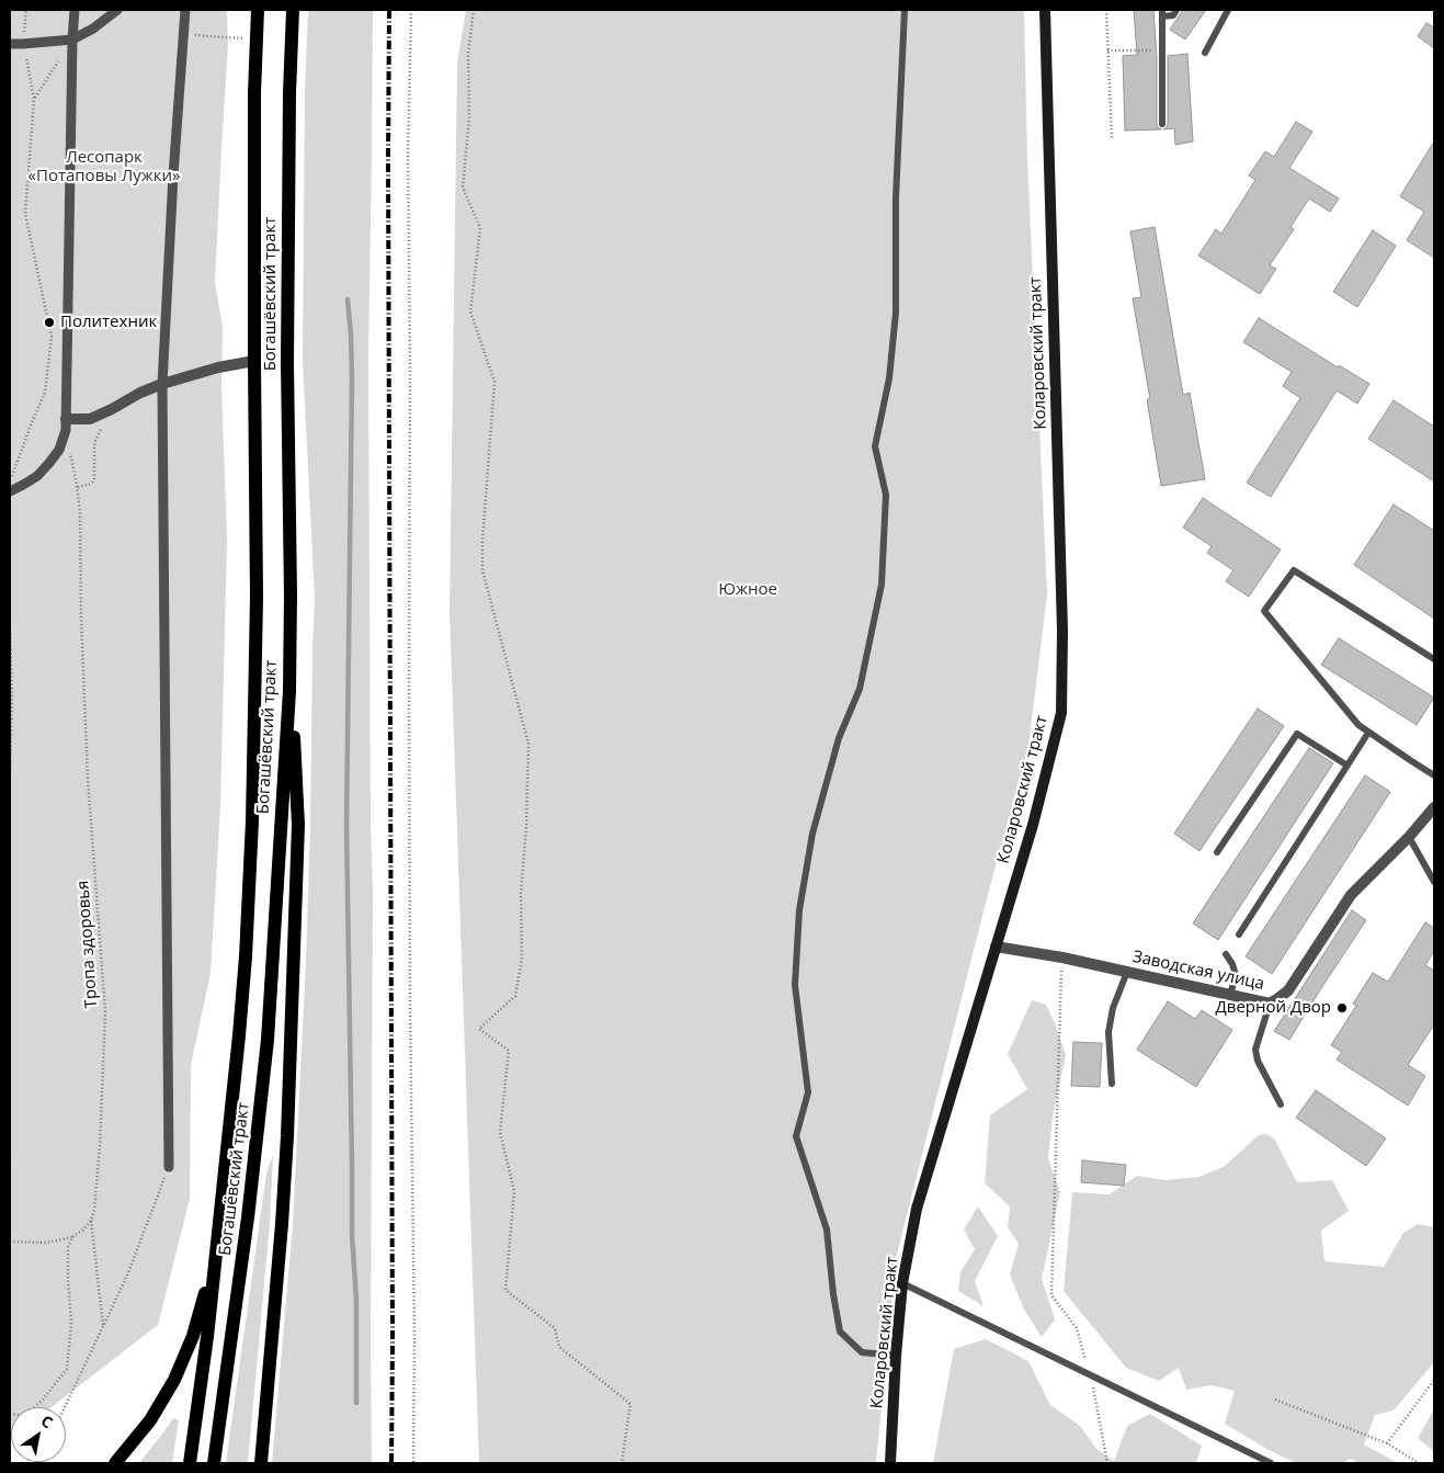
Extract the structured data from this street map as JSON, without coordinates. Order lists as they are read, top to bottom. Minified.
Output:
{"streets":{"main road":["Богашёвский тракт","Коларовский тракт"],"street":["Заводская улица"],"path":["Тропа здоровья"]},"crossings":[["Коларовский тракт","Заводская улица"]],"parks":["Лесопарк «Потаповы Лужки»","Южное"],"places":["Политехник","Дверной Двор"],"north":"top right"}
